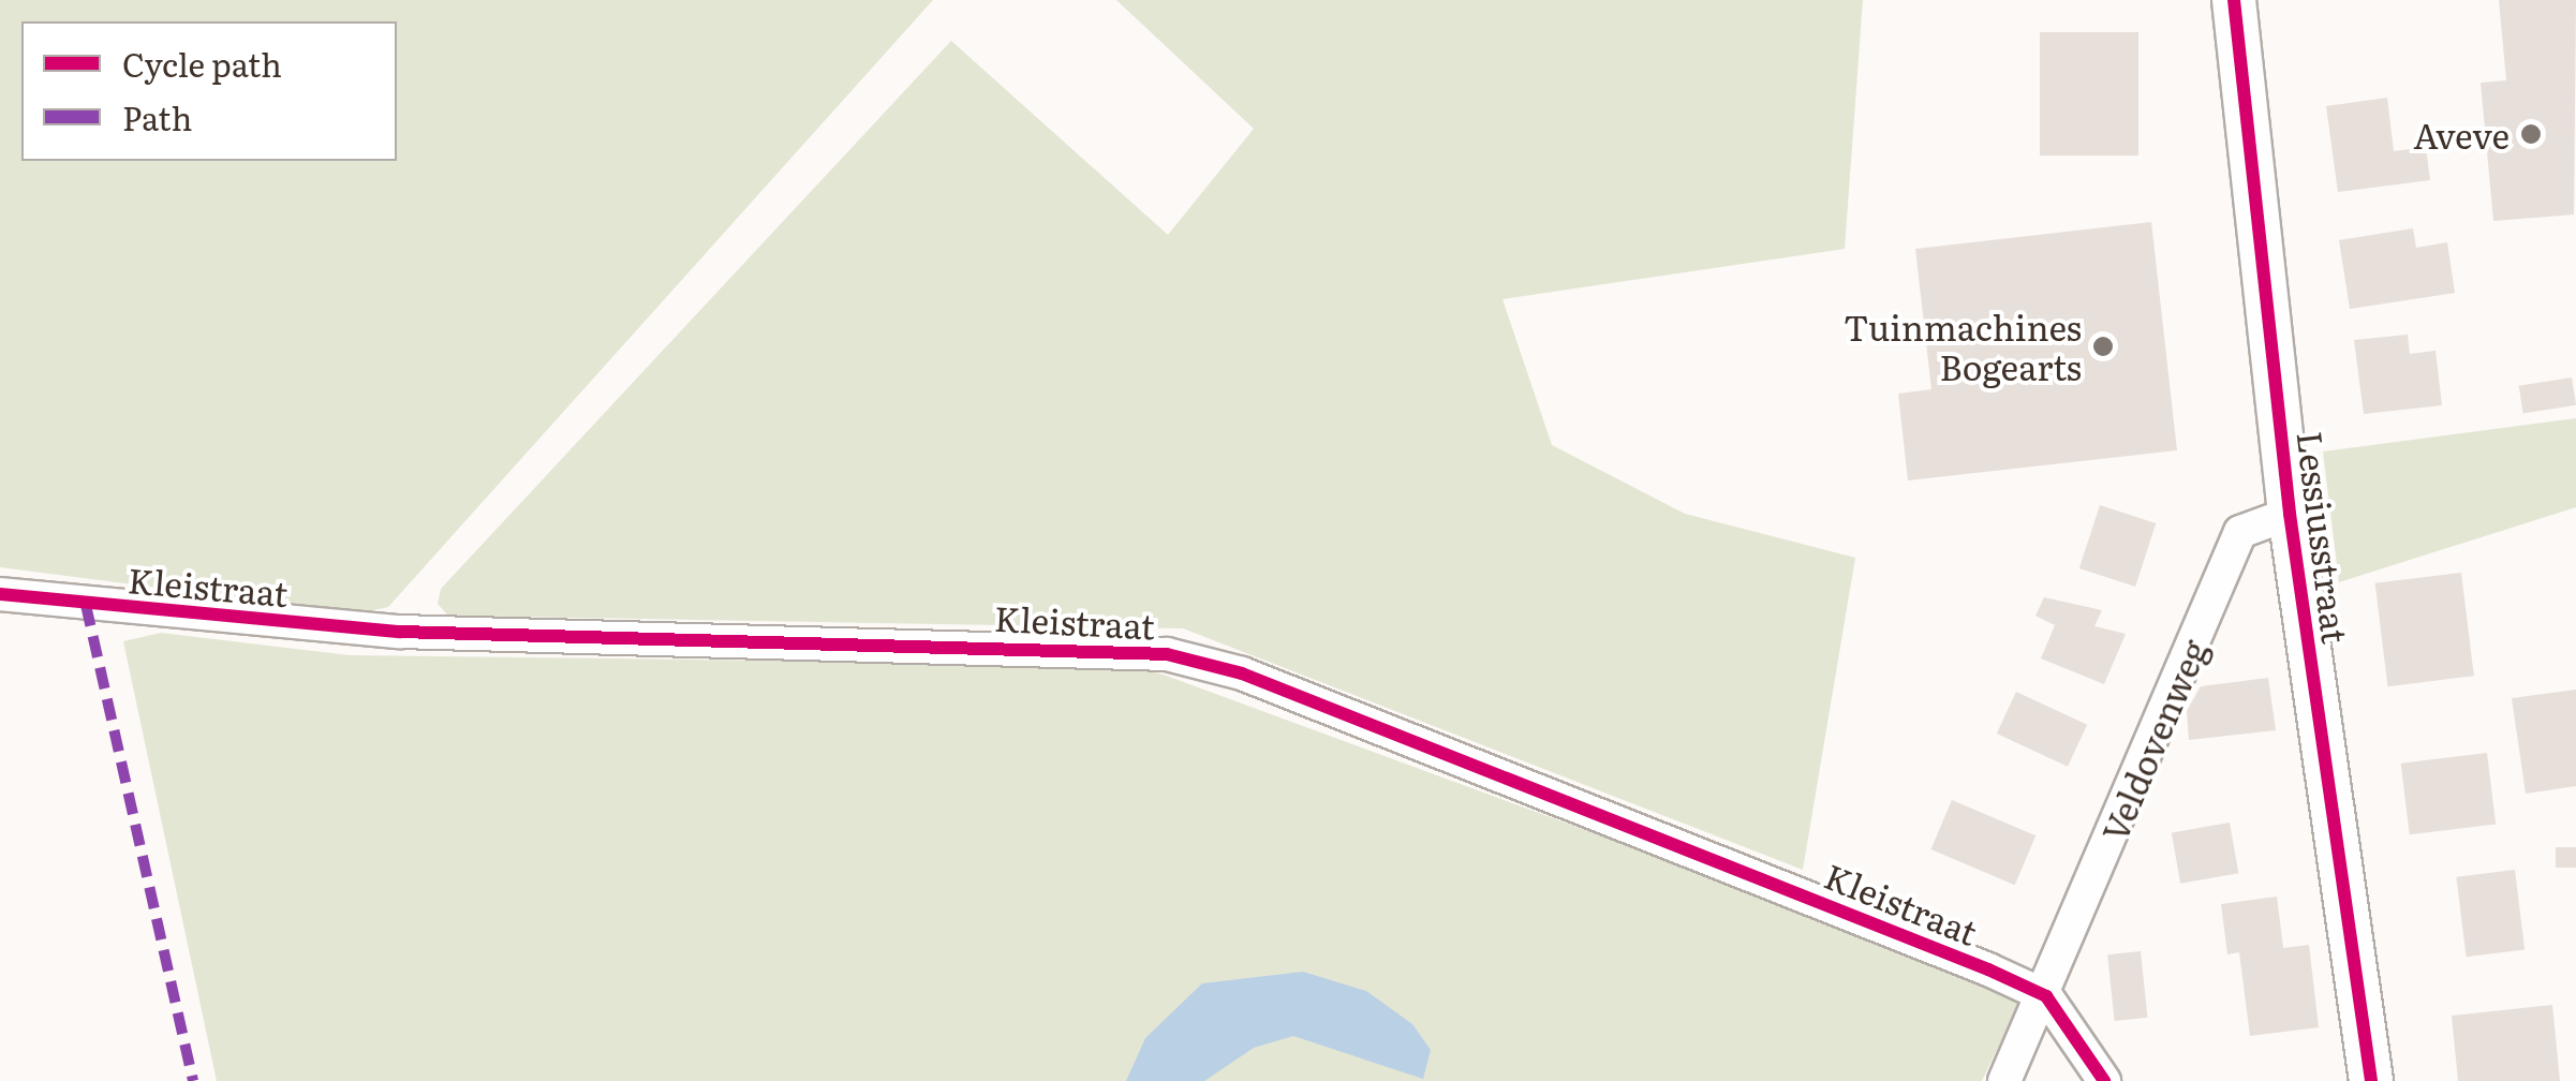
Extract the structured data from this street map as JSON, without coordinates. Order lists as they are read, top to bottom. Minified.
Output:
{"streets":{"main road":["Lessiusstraat"],"street":["Kleistraat","Veldovenweg"]},"crossings":[["Lessiusstraat","Veldovenweg"],["Kleistraat","Veldovenweg"]],"places":["Aveve","Tuinmachines Bogearts"],"legend":["Cycle path","Path"]}
